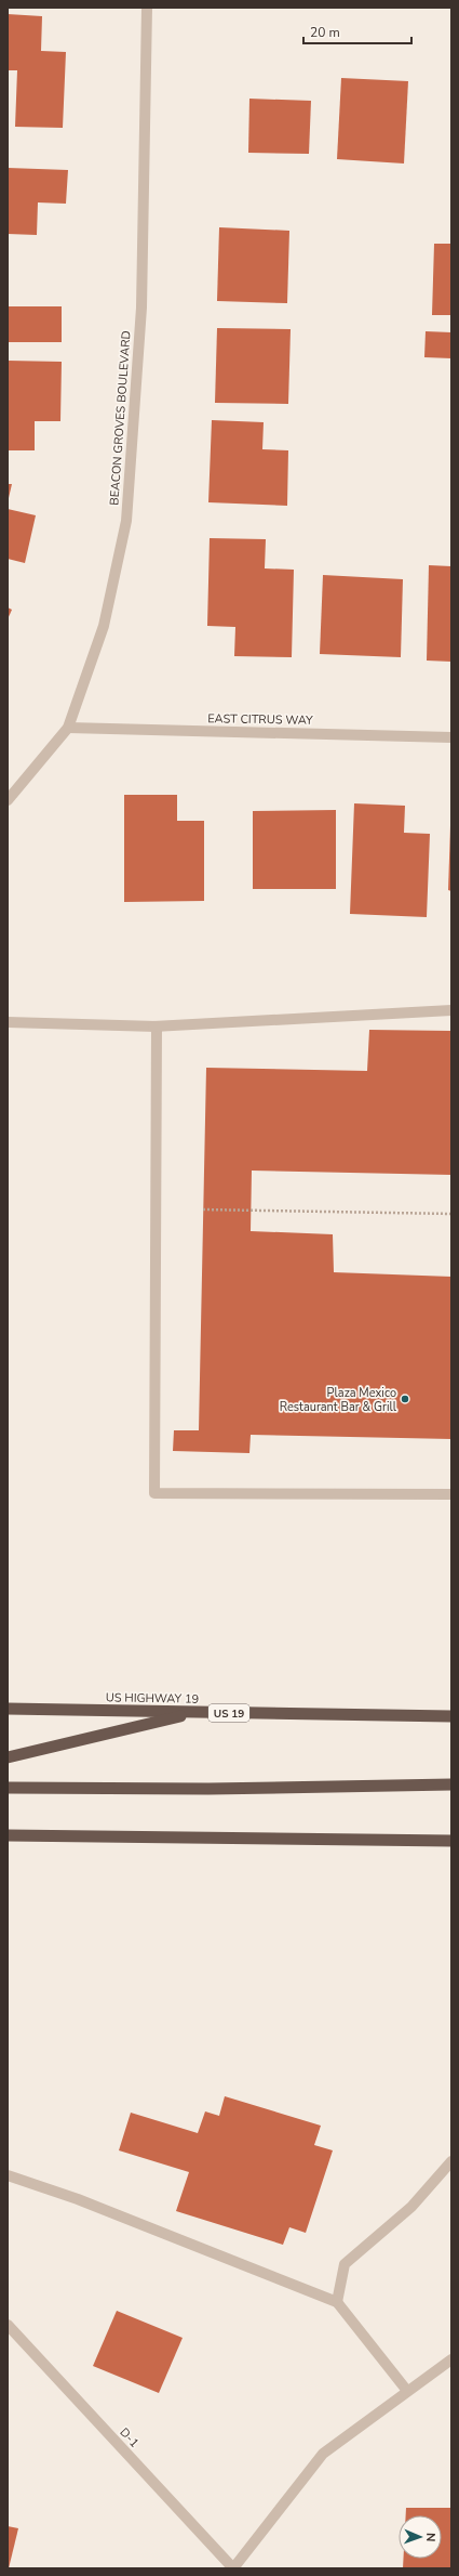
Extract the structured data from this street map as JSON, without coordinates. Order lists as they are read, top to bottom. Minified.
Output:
{"streets":{"highway":["US HIGHWAY 19","US 19"],"street":["BEACON GROVES BOULEVARD","EAST CITRUS WAY","D-1"]},"crossings":[["BEACON GROVES BOULEVARD","EAST CITRUS WAY"]],"places":["Plaza Mexico Restaurant Bar & Grill"],"scale_bar":"20 m","north":"right"}
